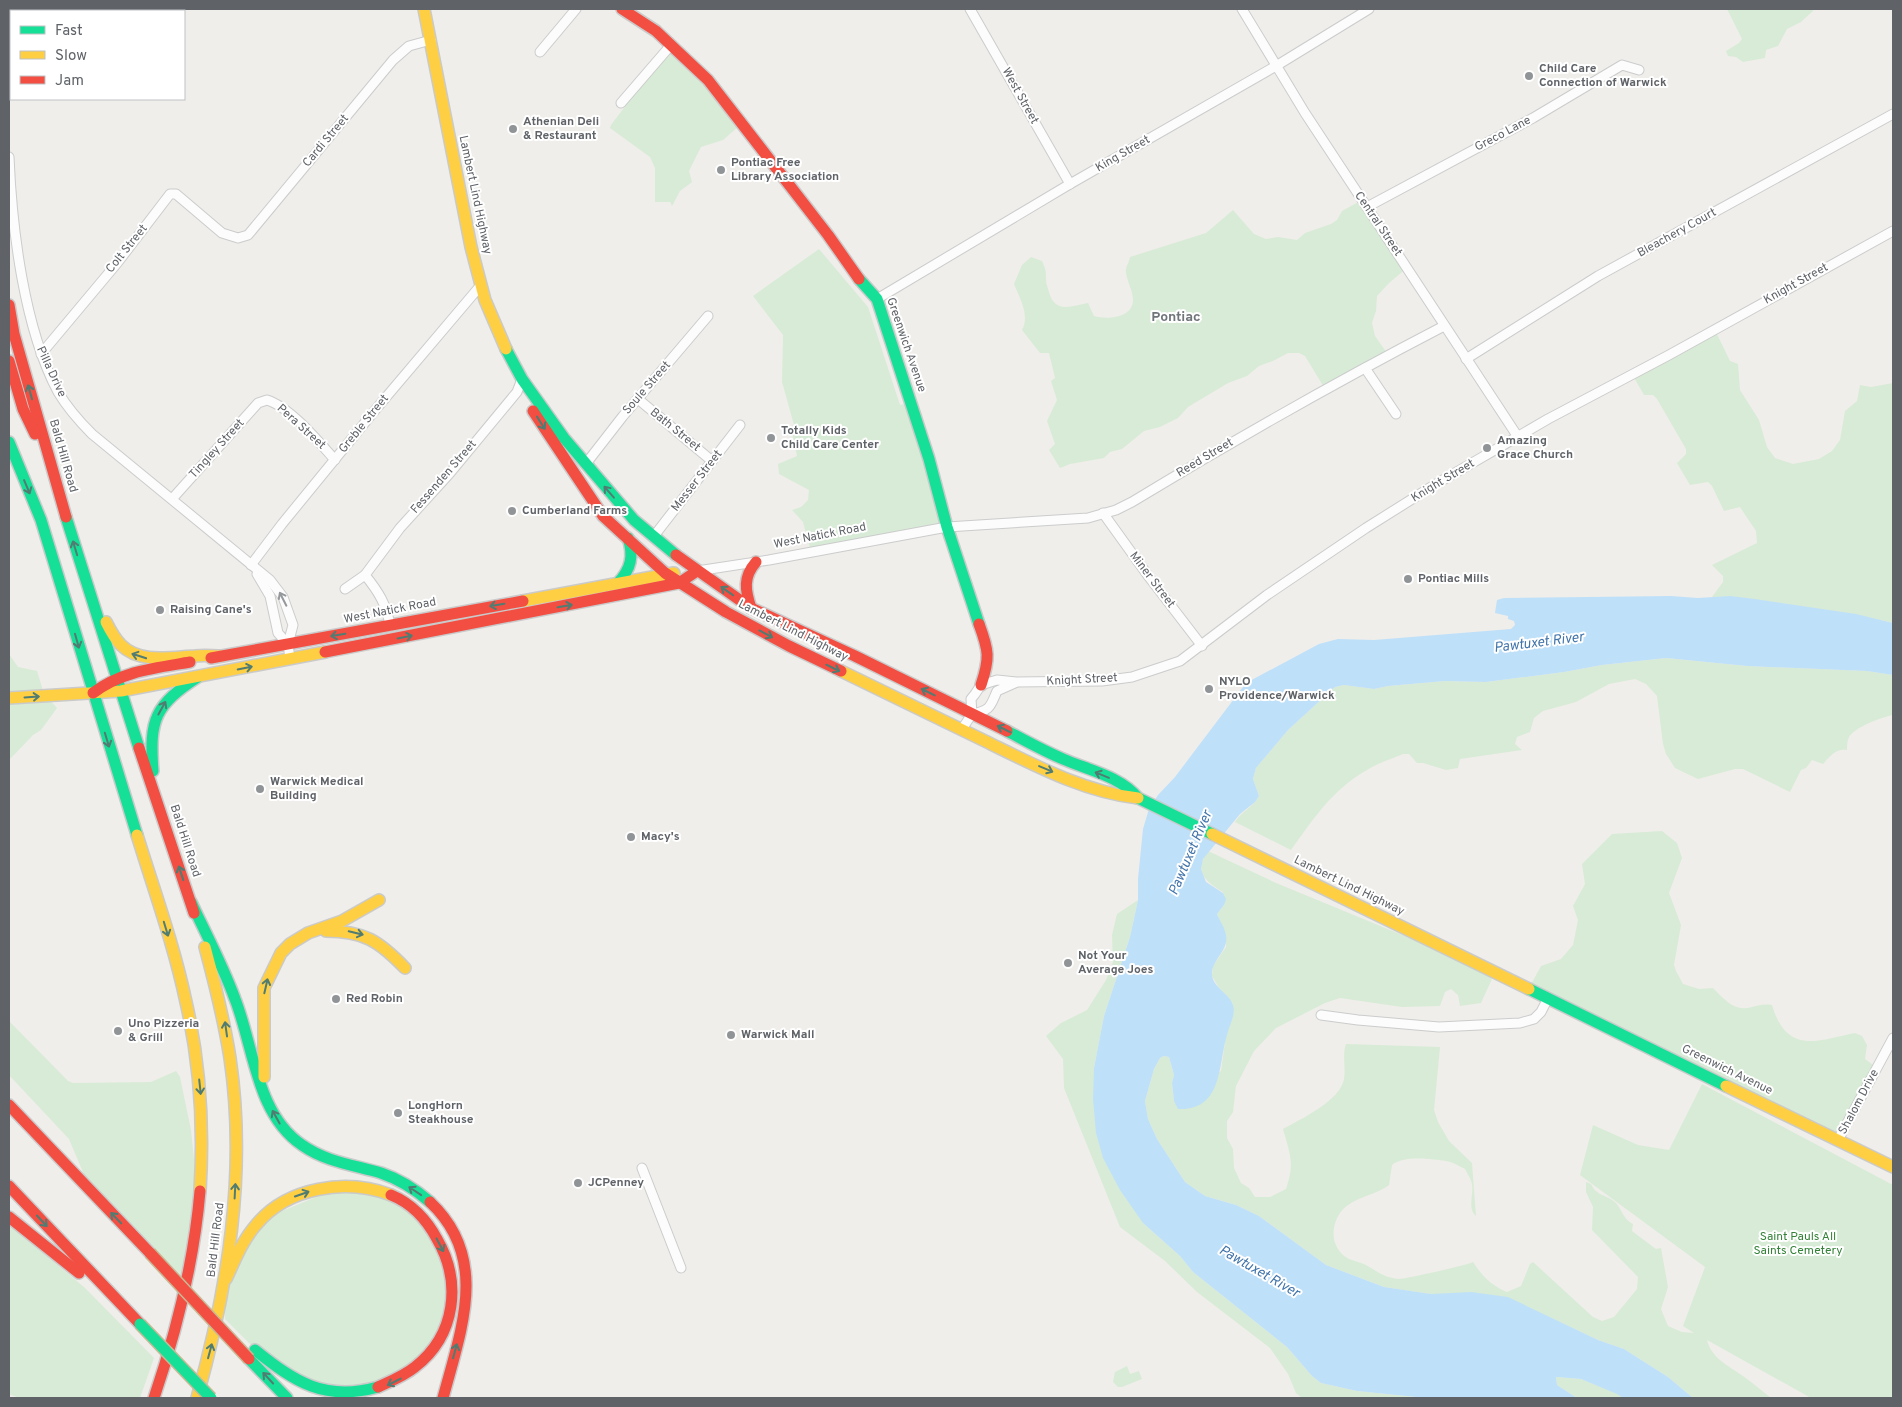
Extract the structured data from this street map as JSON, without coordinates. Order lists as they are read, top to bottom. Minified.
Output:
{"streets":{"main road":["Lambert Lind Highway","Greenwich Avenue","Bald Hill Road","West Natick Road"],"street":["West Street","Greco Lane","Cardi Street","King Street","Central Street","Bleachery Court","Colt Street","Knight Street","Pilla Drive","Soule Street","Greble Street","Pera Street","Bath Street","Tingley Street","Reed Street","Fessenden Street","Messer Street","Miner Street","Shalom Drive"]},"crossings":[["West Street","King Street"],["Greco Lane","Central Street"],["Cardi Street","Lambert Lind Highway"],["Cardi Street","Colt Street"],["King Street","Central Street"],["King Street","Greenwich Avenue"],["Lambert Lind Highway","Greenwich Avenue"],["Lambert Lind Highway","Greble Street"],["Lambert Lind Highway","Fessenden Street"],["Lambert Lind Highway","Messer Street"],["Lambert Lind Highway","West Natick Road"],["Central Street","Bleachery Court"],["Central Street","Knight Street"],["Central Street","Reed Street"],["Colt Street","Pilla Drive"],["Knight Street","Greenwich Avenue"],["Knight Street","Miner Street"],["Greenwich Avenue","Reed Street"],["Greenwich Avenue","West Natick Road"],["Greenwich Avenue","Shalom Drive"],["Pilla Drive","Greble Street"],["Pilla Drive","Tingley Street"],["Pilla Drive","West Natick Road"],["Soule Street","Bath Street"],["Greble Street","Pera Street"],["Pera Street","Tingley Street"],["Bath Street","Messer Street"],["Bald Hill Road","West Natick Road"],["Reed Street","West Natick Road"],["Reed Street","Miner Street"]],"districts":["Pontiac"],"water":["Pawtuxet River"],"parks":["Saint Pauls All Saints Cemetery"],"places":["Child Care Connection of Warwick","Athenian Deli & Restaurant","Pontiac Free Library Association","Totally Kids Child Care Center","Amazing Grace Church","Cumberland Farms","Pontiac Mills","Raising Cane's","NYLO Providence/Warwick","Warwick Medical Building","Macy's","Not Your Average Joes","Red Robin","Uno Pizzeria & Grill","Warwick Mall","LongHorn Steakhouse","JCPenney"],"legend":["Fast","Slow","Jam"]}
